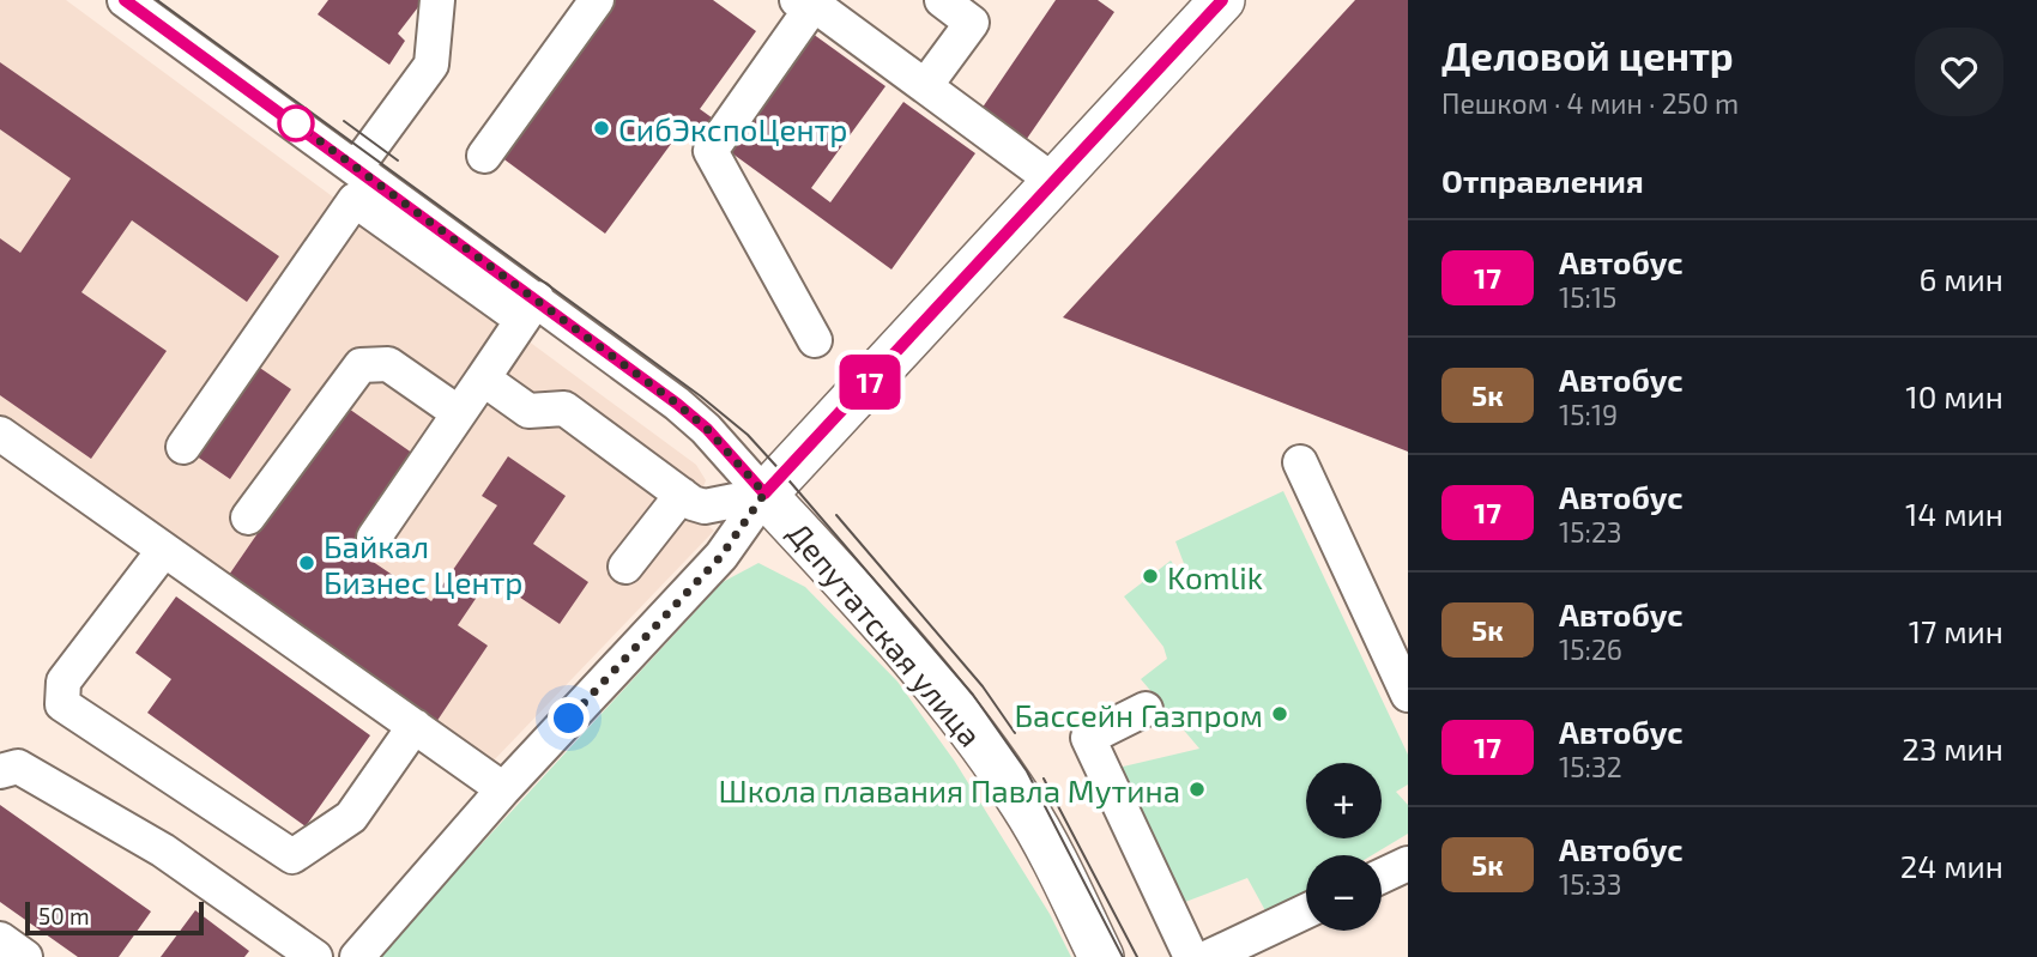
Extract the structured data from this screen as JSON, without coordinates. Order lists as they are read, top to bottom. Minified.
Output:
{"streets":{"main road":["Депутатская улица"]},"places":["СибЭкспоЦентр","Байкал Бизнес Центр","Komlik","Бассейн Газпром","Школа плавания Павла Мутина"],"lines":["bus line 17"],"scale_bar":"50 m","page":{"on_map":"17","heading":[["Деловой центр","Пешком · 4 мин · 250 m"],"Отправления"],"list":[{"mark":"17","name":"Автобус","note":"15:15","value":"6 мин"},{"mark":"5к","name":"Автобус","note":"15:19","value":"10 мин"},{"mark":"17","name":"Автобус","note":"15:23","value":"14 мин"},{"mark":"5к","name":"Автобус","note":"15:26","value":"17 мин"},{"mark":"17","name":"Автобус","note":"15:32","value":"23 мин"},{"mark":"5к","name":"Автобус","note":"15:33","value":"24 мин"}],"map_buttons":["+","−"],"scale":"50 m"}}
